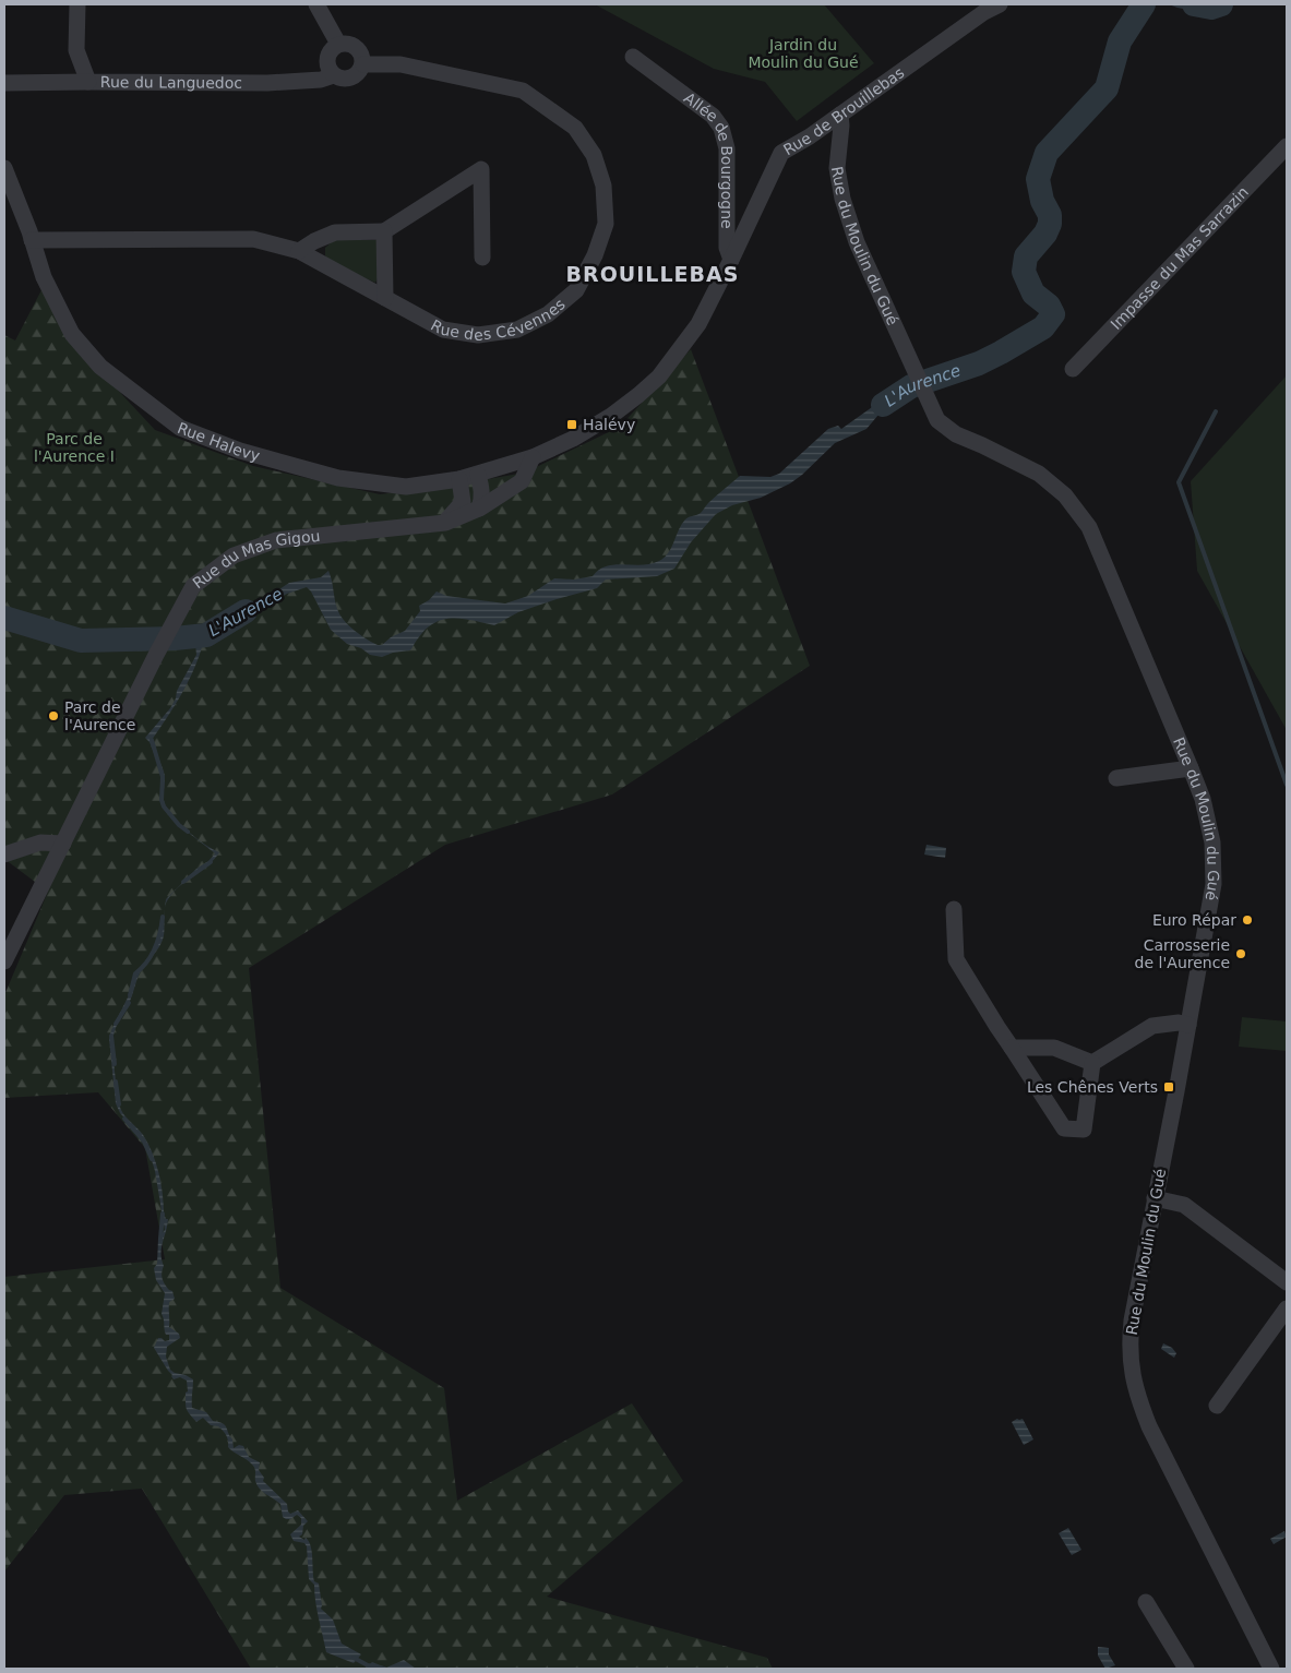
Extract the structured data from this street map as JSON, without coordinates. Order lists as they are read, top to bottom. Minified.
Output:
{"streets":{"street":["Rue du Languedoc","Rue de Brouillebas","Allée de Bourgogne","Rue du Moulin du Gué","Impasse du Mas Sarrazin","Rue des Cévennes","Rue Halevy","Rue du Mas Gigou"]},"crossings":[["Rue du Languedoc","Rue des Cévennes"],["Rue de Brouillebas","Allée de Bourgogne"],["Rue de Brouillebas","Rue du Moulin du Gué"],["Rue de Brouillebas","Rue Halevy"],["Rue de Brouillebas","Rue du Mas Gigou"],["Rue des Cévennes","Rue Halevy"]],"districts":["BROUILLEBAS"],"water":["L'Aurence"],"parks":["Jardin du Moulin du Gué","Parc de l'Aurence I"],"places":{"transit":["Halévy","Les Chênes Verts"],"other":["Parc de l'Aurence","Euro Répar","Carrosserie de l'Aurence"]}}
